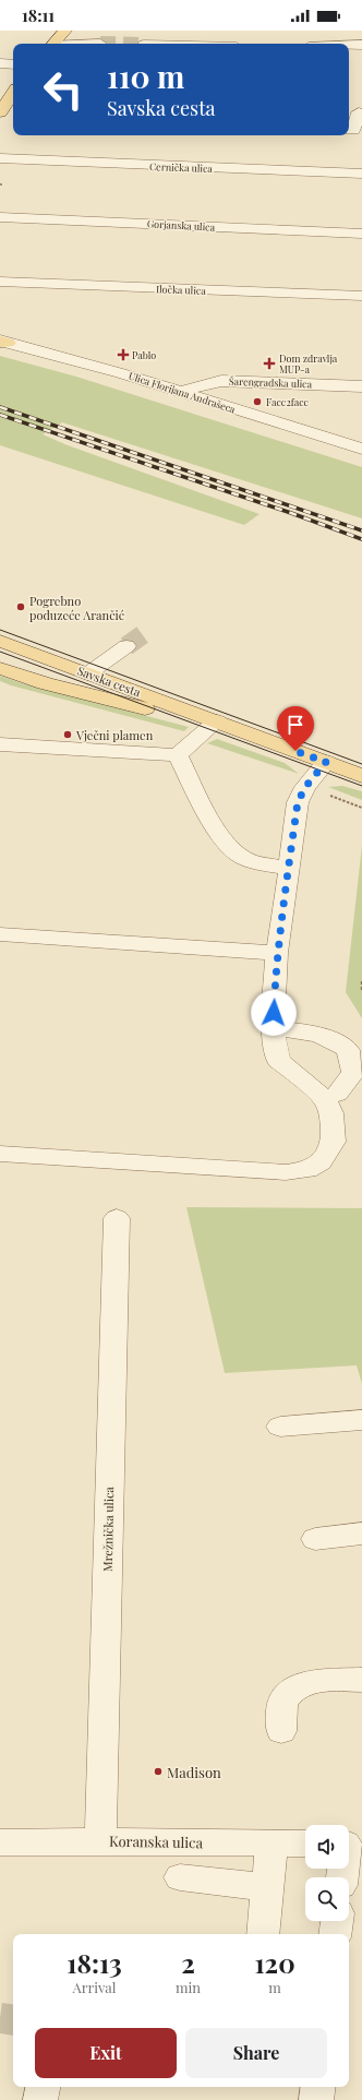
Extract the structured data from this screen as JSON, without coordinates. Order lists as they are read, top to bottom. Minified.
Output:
{"streets":{"main road":["Savska cesta"],"street":["Cernička ulica","Gorjanska ulica","Iločka ulica","Šarengradska ulica","Ulica Florijana Andrašeca","Mrežnička ulica","Koranska ulica"]},"crossings":[["Šarengradska ulica","Ulica Florijana Andrašeca"],["Mrežnička ulica","Koranska ulica"]],"places":{"health":["Pablo","Dom zdravlja MUP-a"],"other":["Face2face","Pogrebno poduzeće Arančić","Vječni plamen","Madison"]},"page":{"status":"18:11","turn":["110 m","Savska cesta"],"eta":["18:13","Arrival","2","min","120","m"],"buttons":["Exit","Share"]}}
